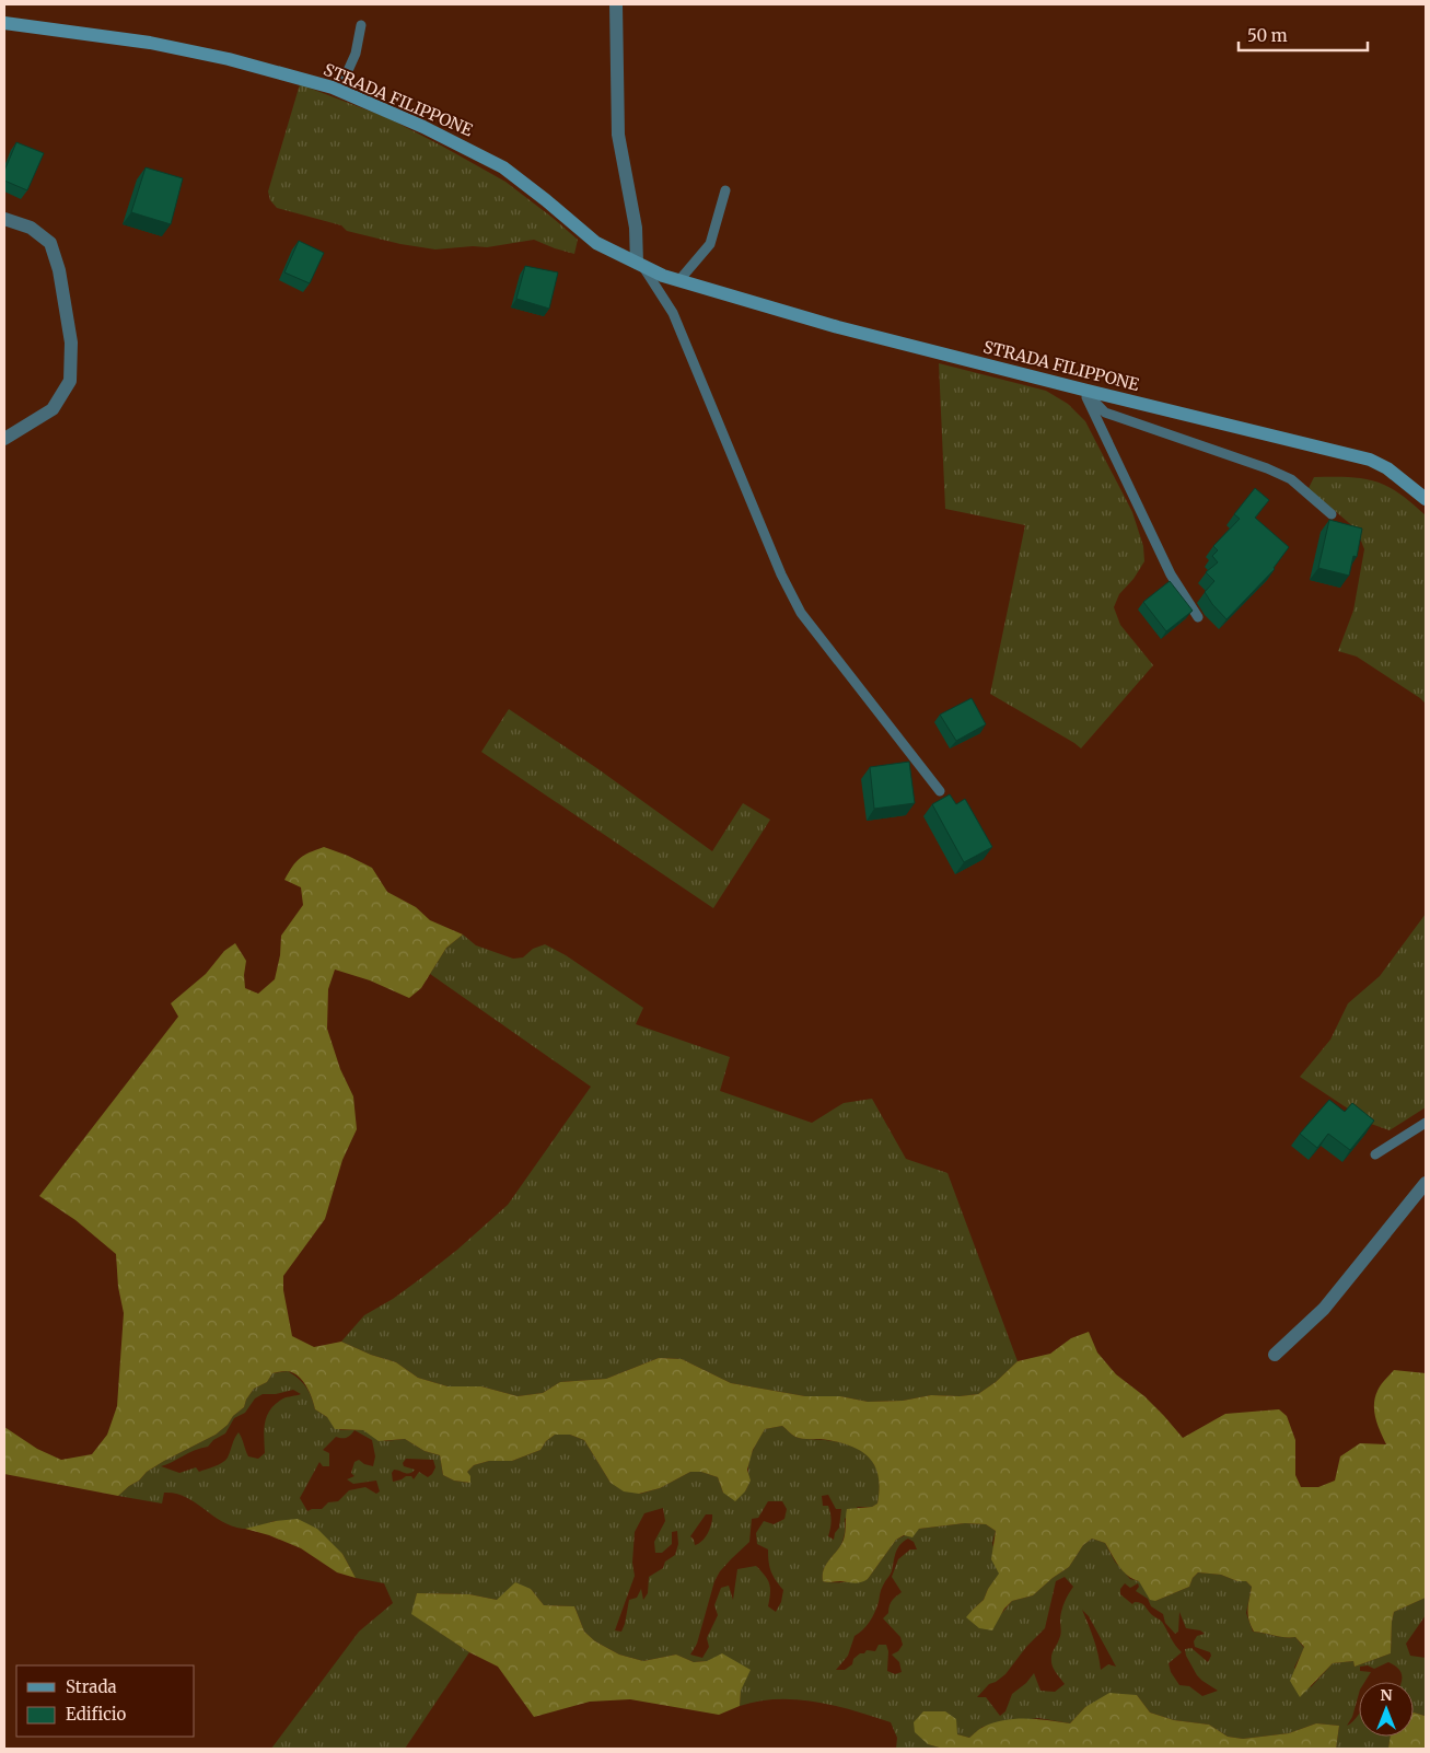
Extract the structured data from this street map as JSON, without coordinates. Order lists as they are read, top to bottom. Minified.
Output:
{"streets":{"street":["STRADA FILIPPONE"]},"legend":["Strada","Edificio"],"scale_bar":"50 m","north":"top"}
